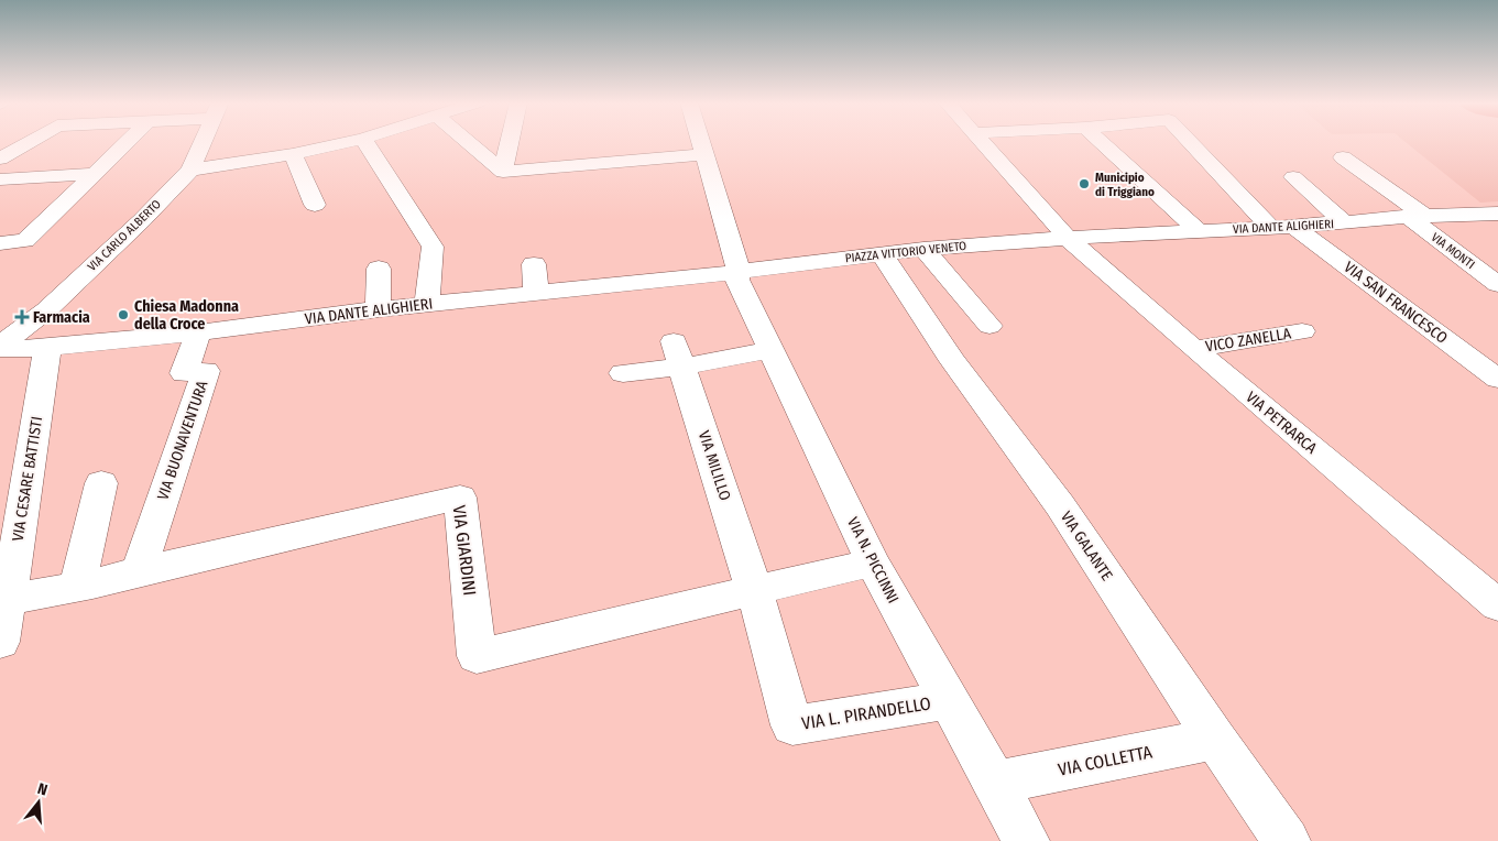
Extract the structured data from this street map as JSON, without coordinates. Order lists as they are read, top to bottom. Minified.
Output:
{"streets":{"street":["VIA DANTE ALIGHIERI","VIA CARLO ALBERTO","VIA MONTI","PIAZZA VITTORIO VENETO","VIA SAN FRANCESCO","VICO ZANELLA","VIA PETRARCA","VIA BUONAVENTURA","VIA MILILLO","VIA CESARE BATTISTI","VIA GALANTE","VIA GIARDINI","VIA N. PICCINNI","VIA L. PIRANDELLO","VIA COLLETTA"]},"crossings":[["VIA DANTE ALIGHIERI","VIA CARLO ALBERTO"],["VIA DANTE ALIGHIERI","VIA MONTI"],["VIA DANTE ALIGHIERI","PIAZZA VITTORIO VENETO"],["VIA DANTE ALIGHIERI","VIA SAN FRANCESCO"],["VIA DANTE ALIGHIERI","VIA PETRARCA"],["VIA DANTE ALIGHIERI","VIA BUONAVENTURA"],["VIA DANTE ALIGHIERI","VIA CESARE BATTISTI"],["VIA DANTE ALIGHIERI","VIA N. PICCINNI"],["PIAZZA VITTORIO VENETO","VIA PETRARCA"],["PIAZZA VITTORIO VENETO","VIA GALANTE"],["PIAZZA VITTORIO VENETO","VIA N. PICCINNI"],["VICO ZANELLA","VIA PETRARCA"],["VIA BUONAVENTURA","VIA GIARDINI"],["VIA MILILLO","VIA GIARDINI"],["VIA MILILLO","VIA L. PIRANDELLO"],["VIA CESARE BATTISTI","VIA GIARDINI"],["VIA GALANTE","VIA COLLETTA"],["VIA GIARDINI","VIA N. PICCINNI"],["VIA GIARDINI","VIA L. PIRANDELLO"],["VIA N. PICCINNI","VIA L. PIRANDELLO"],["VIA N. PICCINNI","VIA COLLETTA"]],"places":{"other":["Municipio di Triggiano","Chiesa Madonna della Croce"],"health":["Farmacia"]},"north":"top"}
